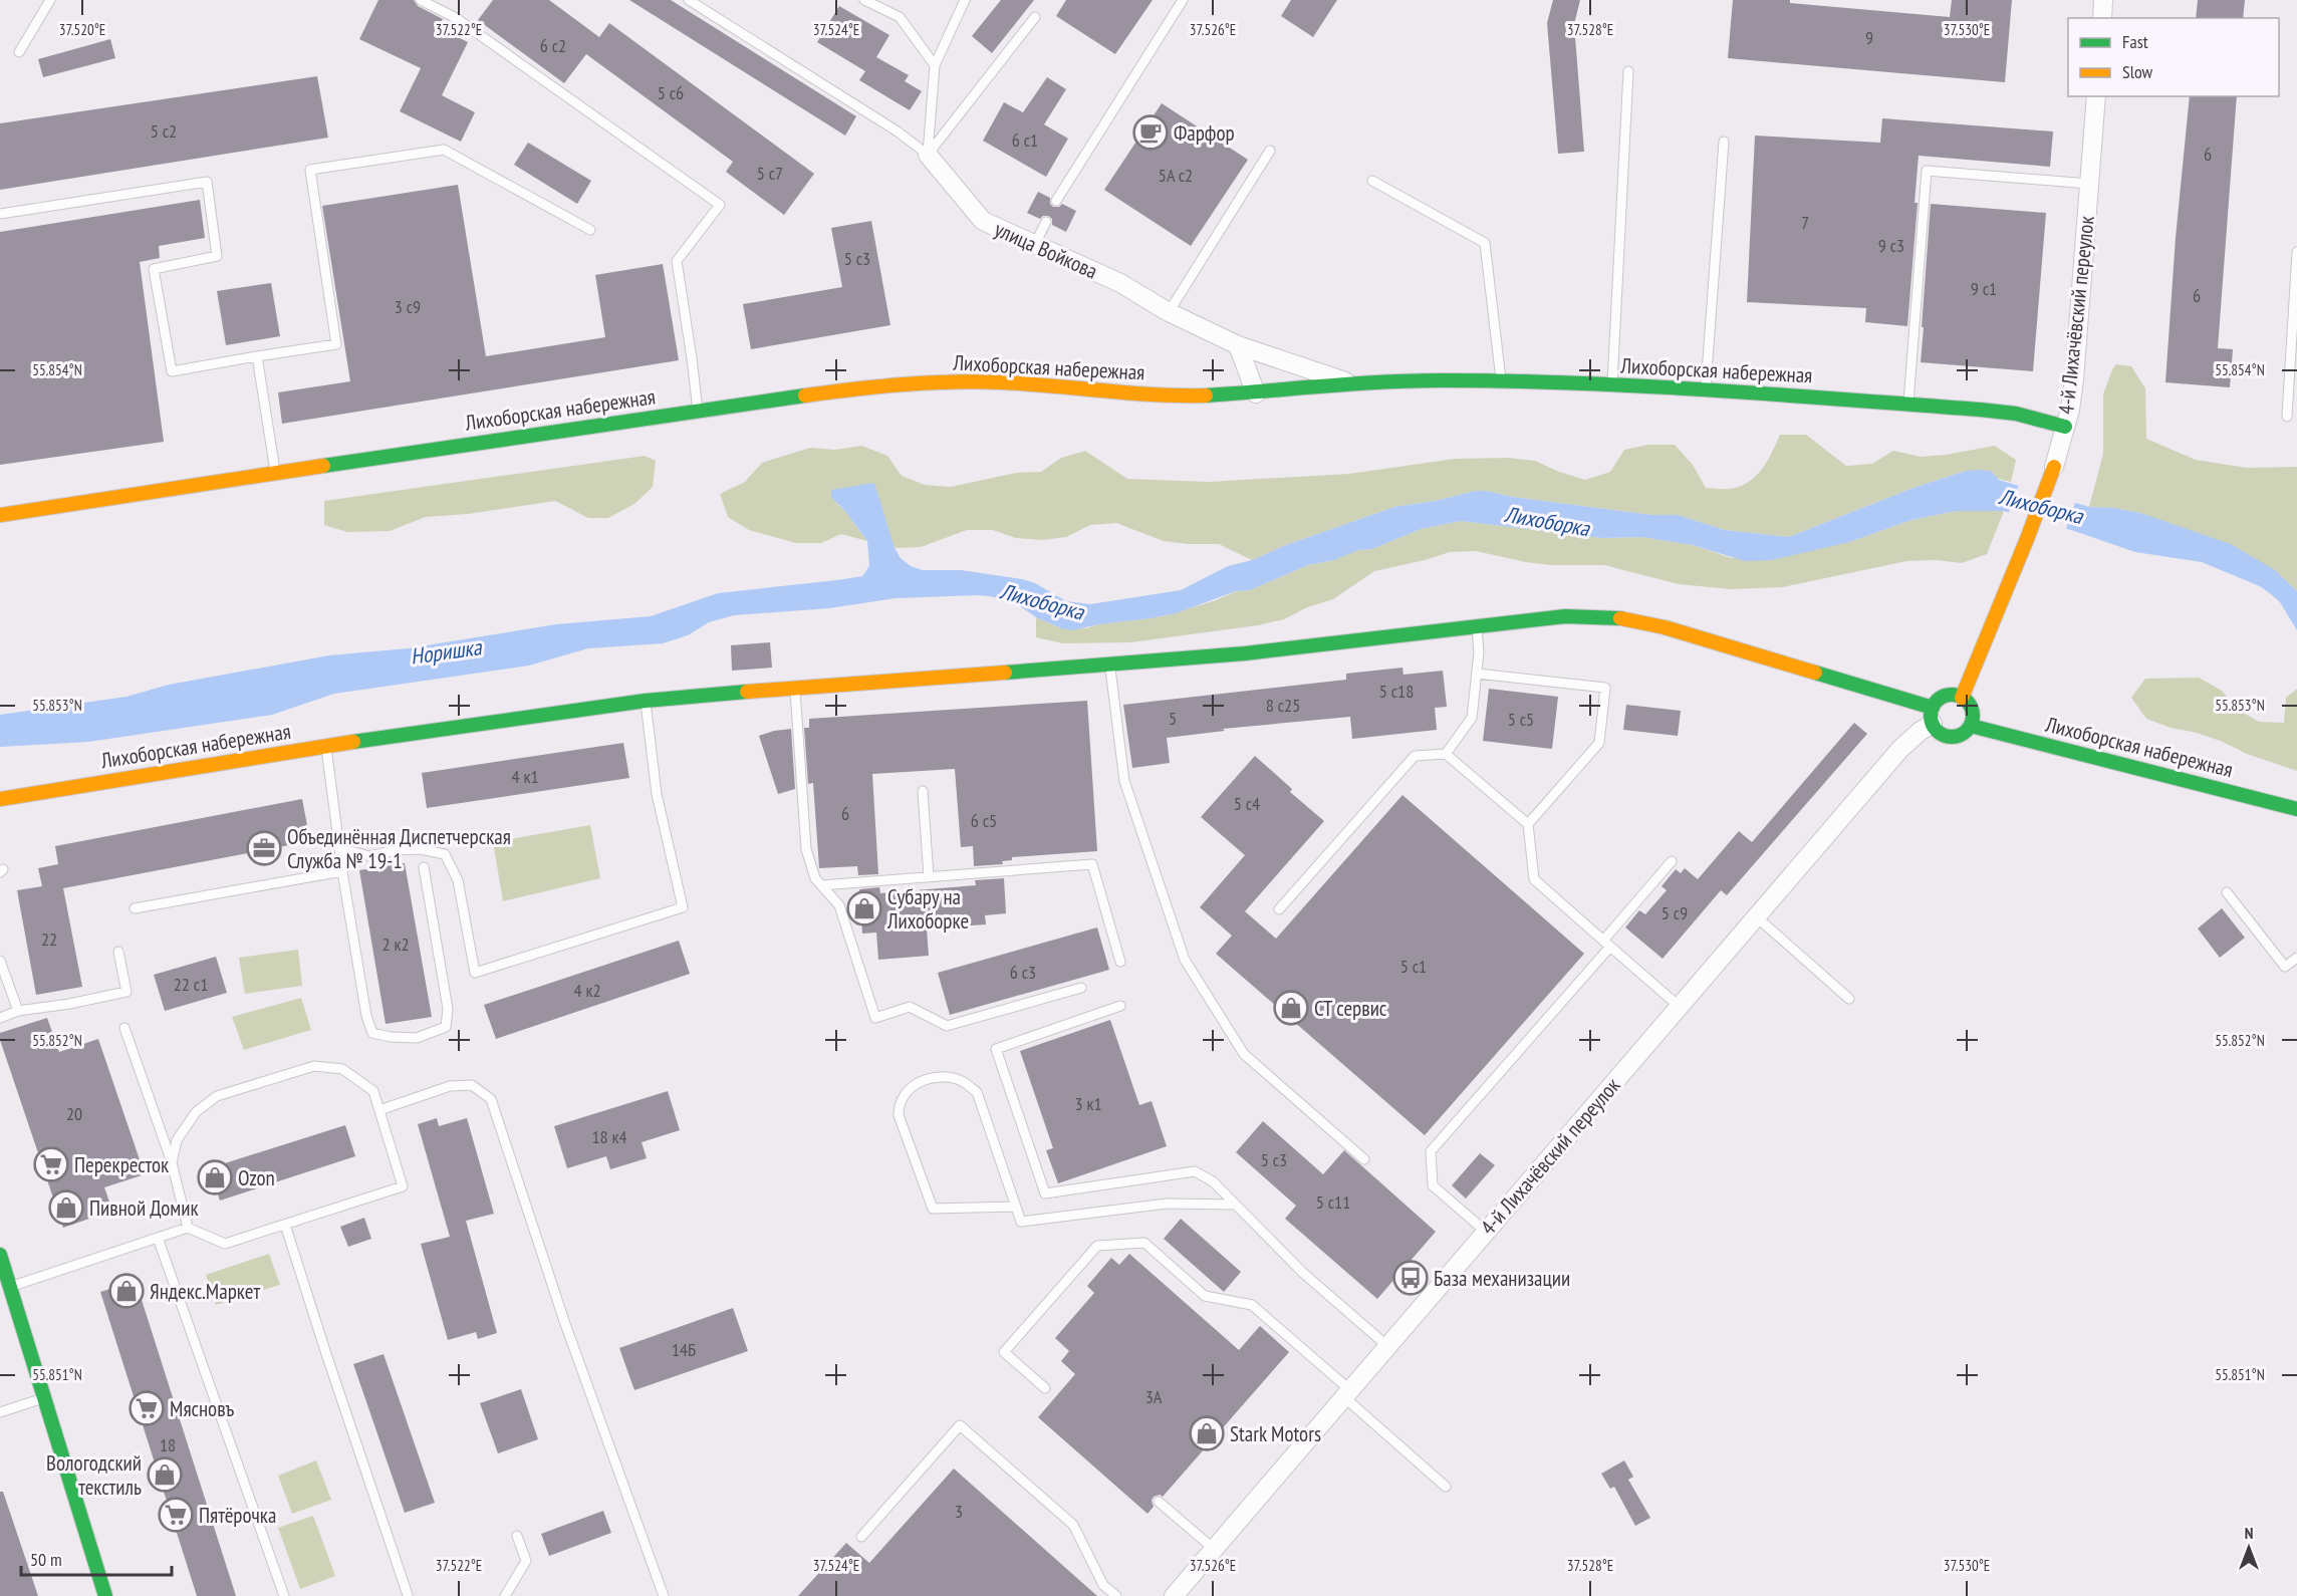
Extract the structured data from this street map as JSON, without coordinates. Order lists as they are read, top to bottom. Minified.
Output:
{"streets":{"street":["улица Войкова","4-й Лихачёвский переулок","Лихоборская набережная"]},"crossings":[["улица Войкова","Лихоборская набережная"],["4-й Лихачёвский переулок","Лихоборская набережная"]],"water":["Лихоборка","Норишка"],"places":{"cafe":["Фарфор"],"office":["Объединённая Диспетчерская Служба № 19-1"],"shop":["Субару на Лихоборке","СТ сервис","Ozon","Пивной Домик","Яндекс.Маркет","Stark Motors","Вологодский текстиль"],"supermarket":["Перекресток","Мясновъ","Пятёрочка"],"bus stop":["База механизации"]},"house_numbers":["9","6 с2","5 с6","5 с2","6 с1","6","5 с7","5А с2","7","9 с3","5 с3","9 с1","6","3 с9","5 с18","8 с25","5","5 с5","4 к1","5 с4","6","6 с5","5 с9","22","2 к2","5 с1","6 с3","22 с1","4 к2","3 к1","20","18 к4","5 с3","5 с11","14Б","3А","18","3"],"legend":["Fast","Slow"],"scale_bar":"50 m","north":"top","coordinates":["37.520°E","37.522°E","37.524°E","37.526°E","37.528°E","37.530°E","55.854°N","55.853°N","55.852°N","55.851°N"]}
